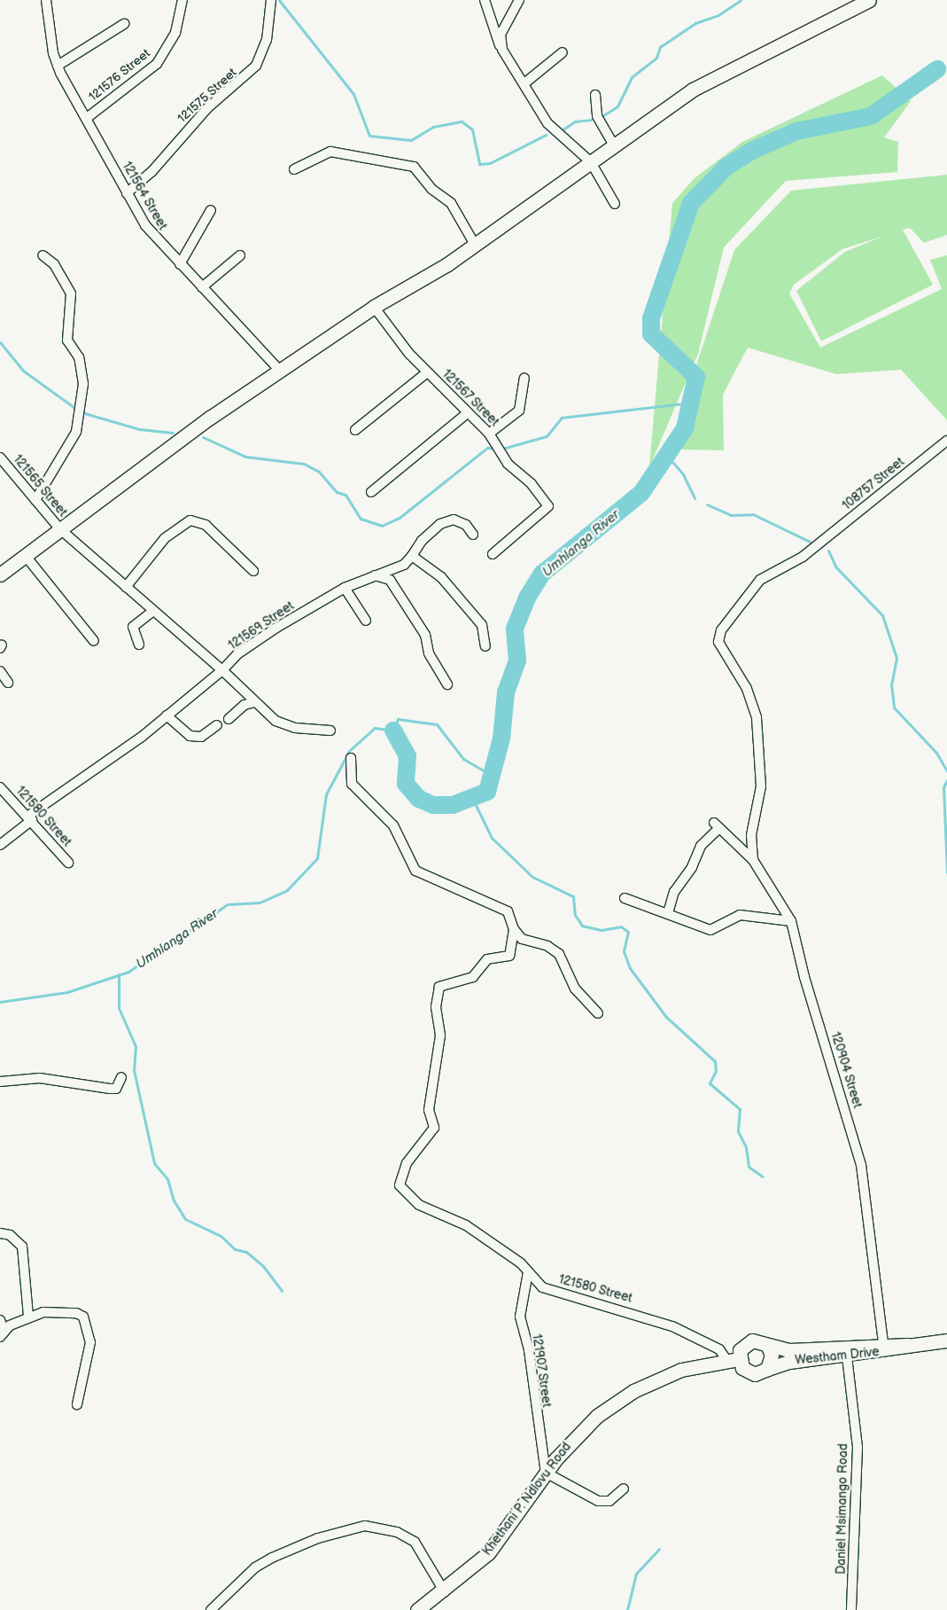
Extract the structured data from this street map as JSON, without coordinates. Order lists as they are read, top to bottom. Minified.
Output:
{"streets":{"street":["121576 Street","121575 Street","121564 Street","121567 Street","108757 Street","121565 Street","121569 Street","121580 Street","120904 Street","Westham Drive","121907 Street","Khethani P. Ndlovu Road","Daniel Msimango Road"]},"crossings":[["121576 Street","121564 Street"],["121575 Street","121564 Street"],["108757 Street","120904 Street"],["121569 Street","121580 Street"],["121580 Street","Westham Drive"],["121580 Street","121907 Street"],["121580 Street","Khethani P. Ndlovu Road"],["120904 Street","Westham Drive"],["Westham Drive","Khethani P. Ndlovu Road"],["Westham Drive","Daniel Msimango Road"],["121907 Street","Khethani P. Ndlovu Road"]],"water":["Umhlanga River"]}
